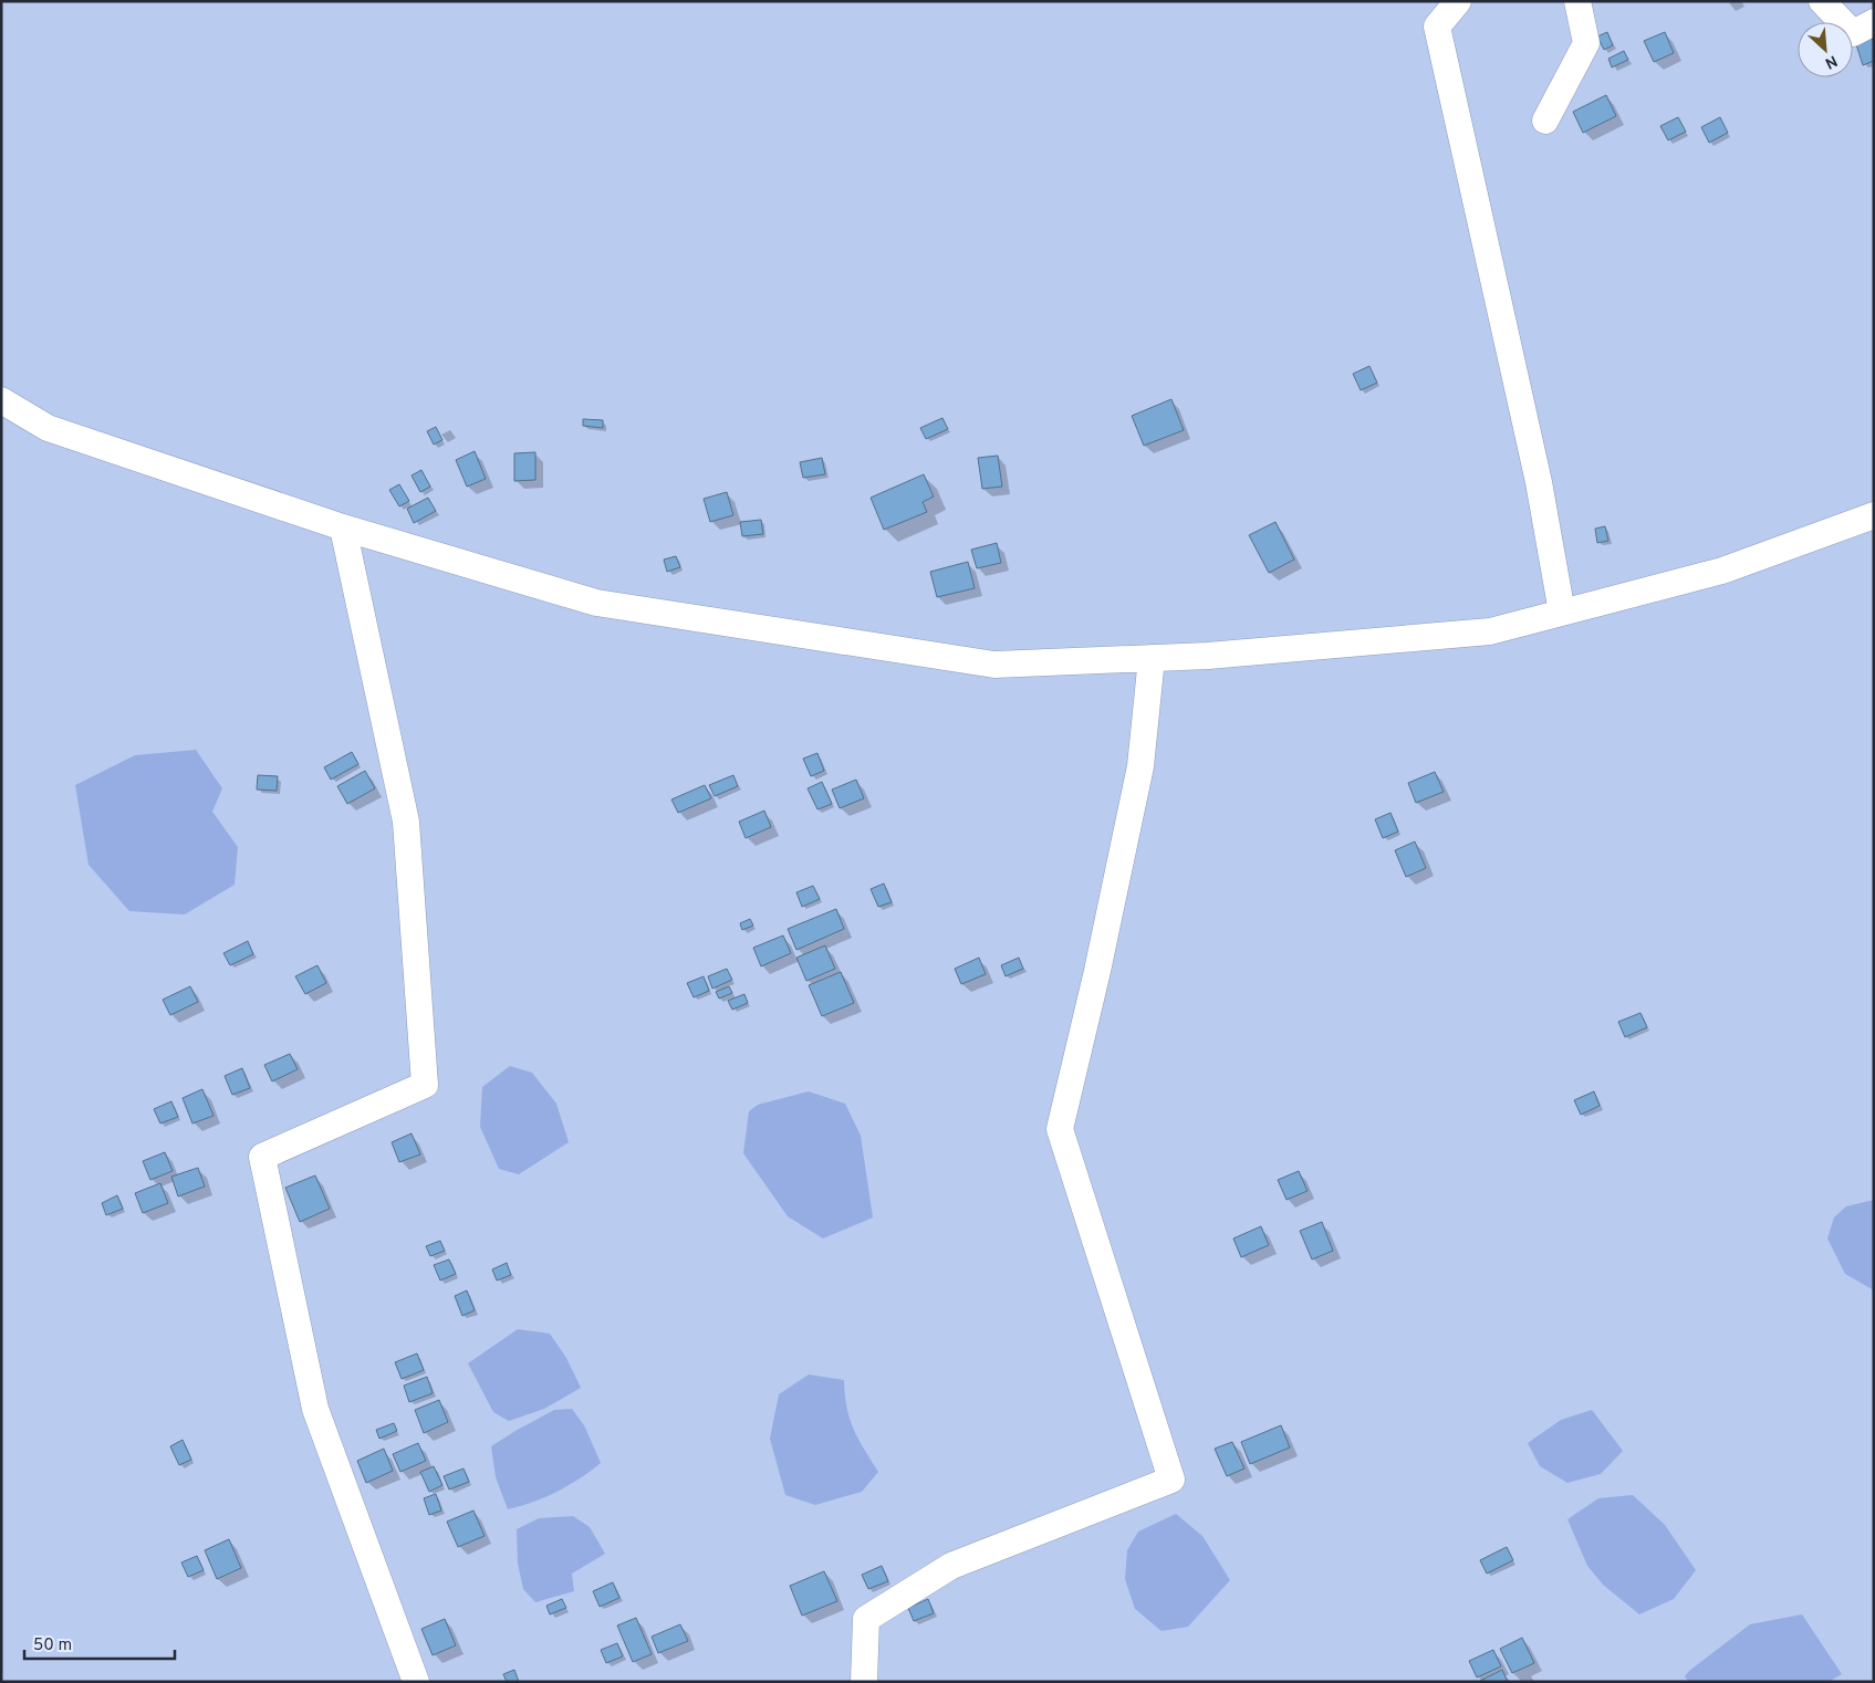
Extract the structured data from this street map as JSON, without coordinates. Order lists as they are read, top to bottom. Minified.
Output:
{"scale_bar":"50 m","north":"bottom right"}
